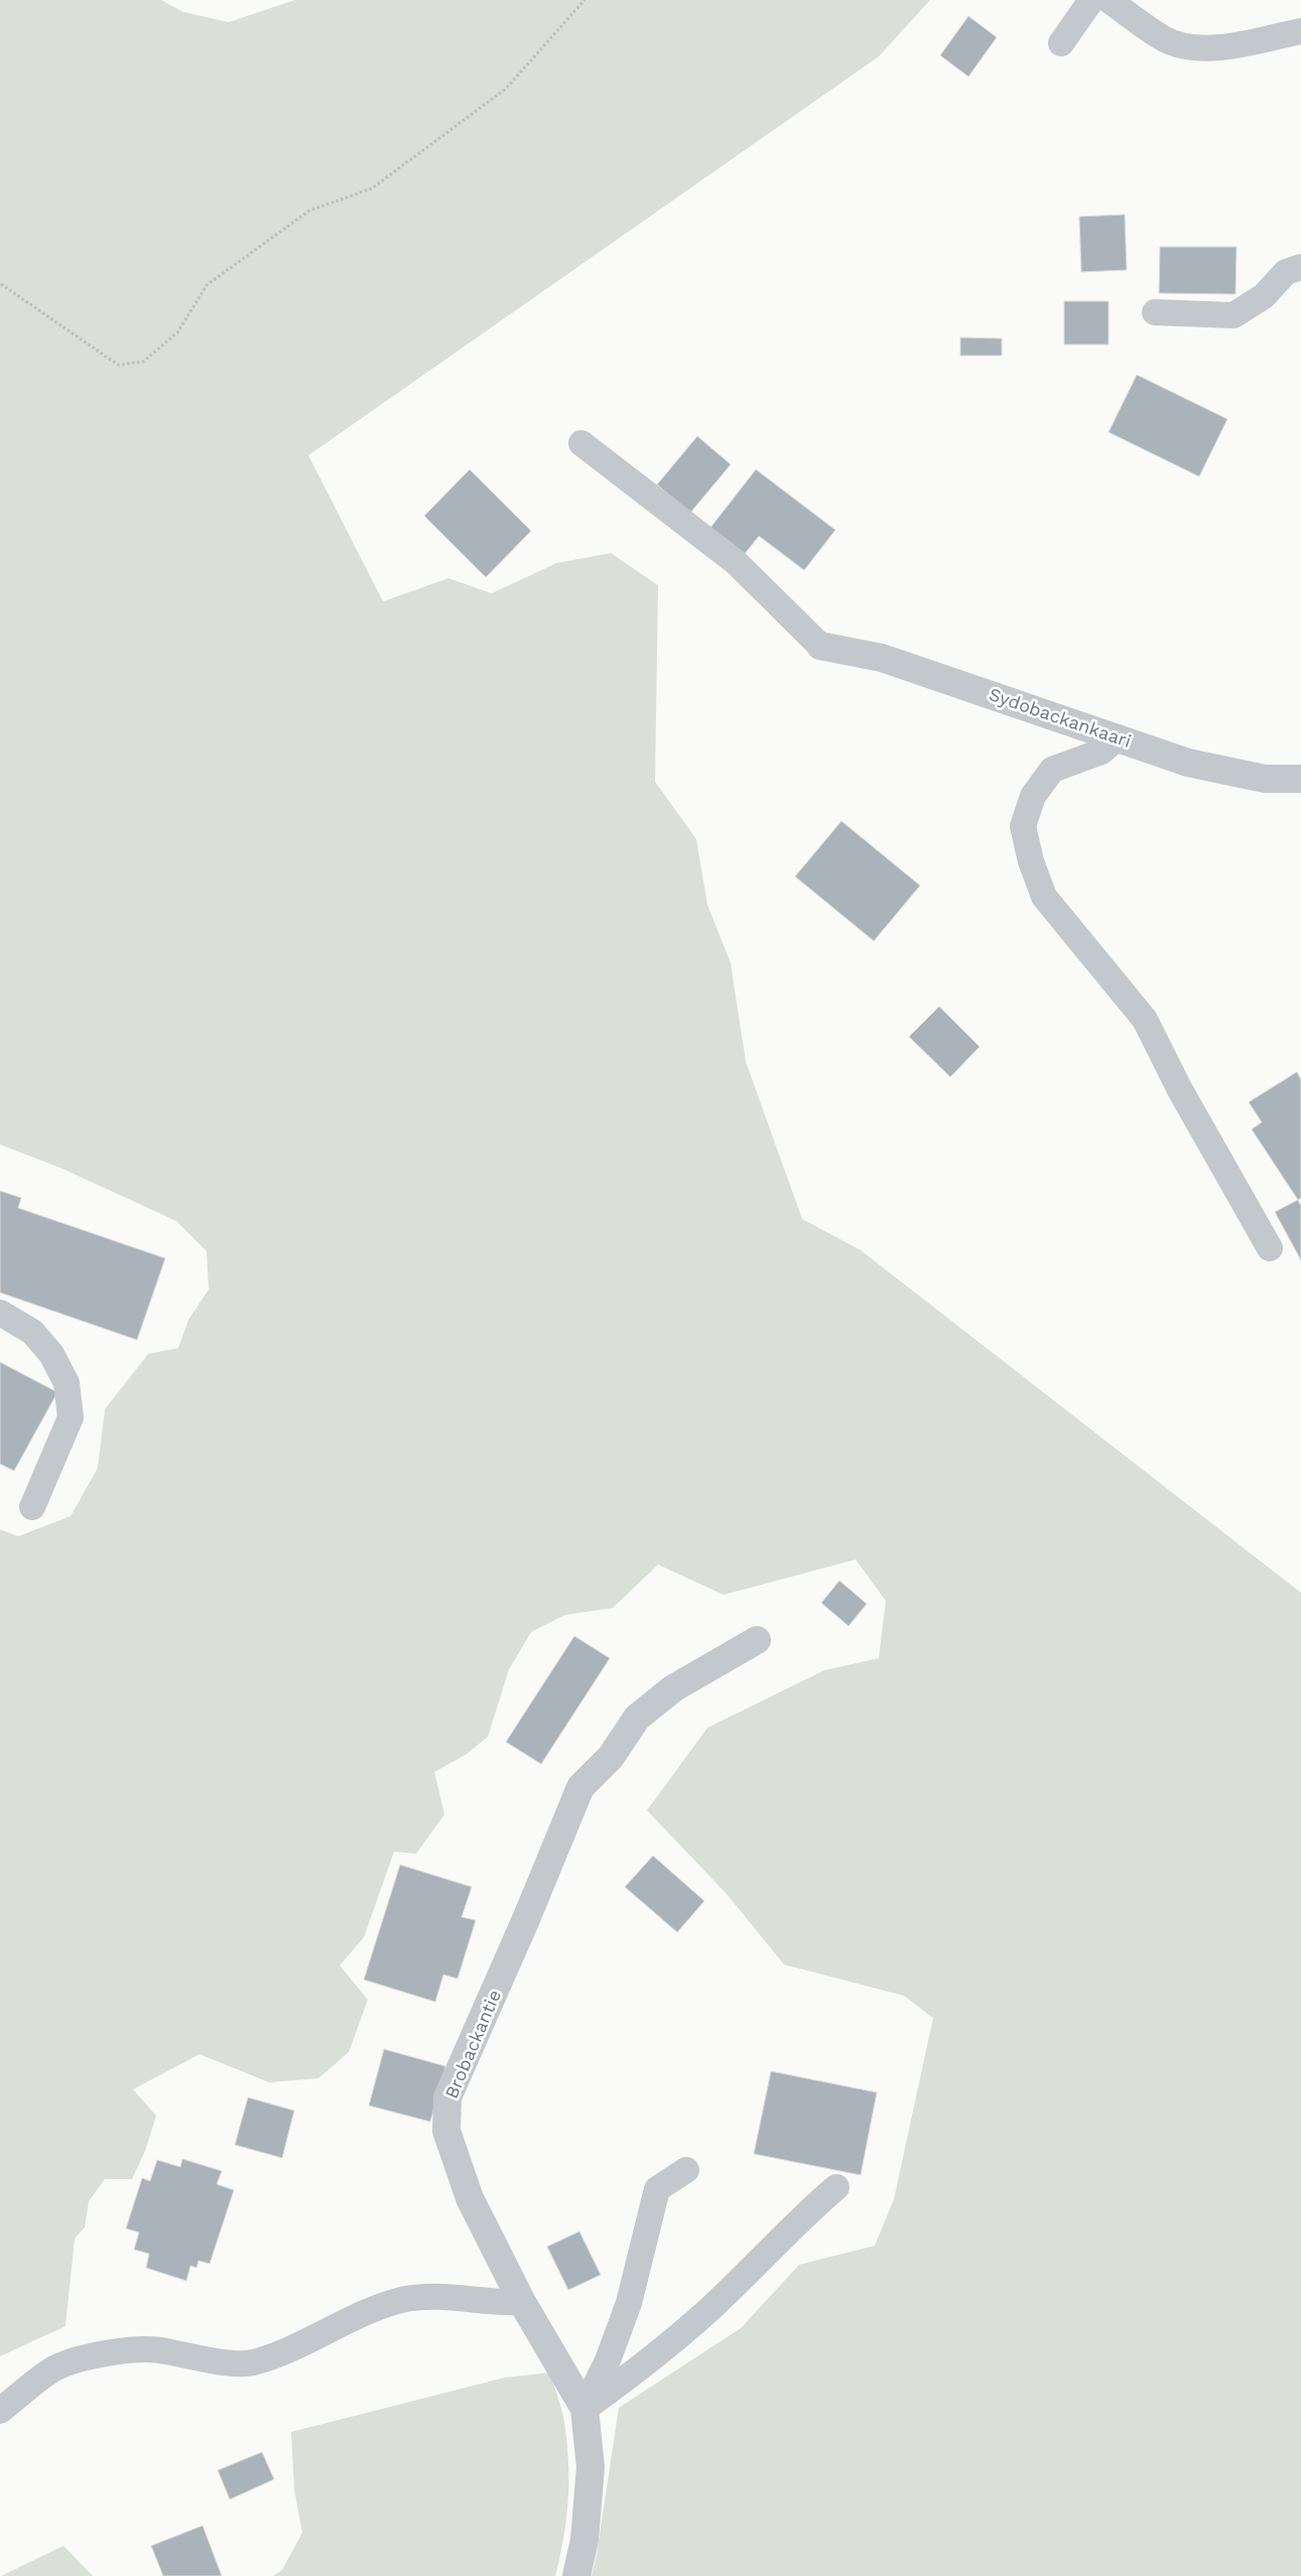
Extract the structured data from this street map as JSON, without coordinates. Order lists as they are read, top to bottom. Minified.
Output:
{"streets":{"street":["Sydobackankaari","Brobackantie"]}}
